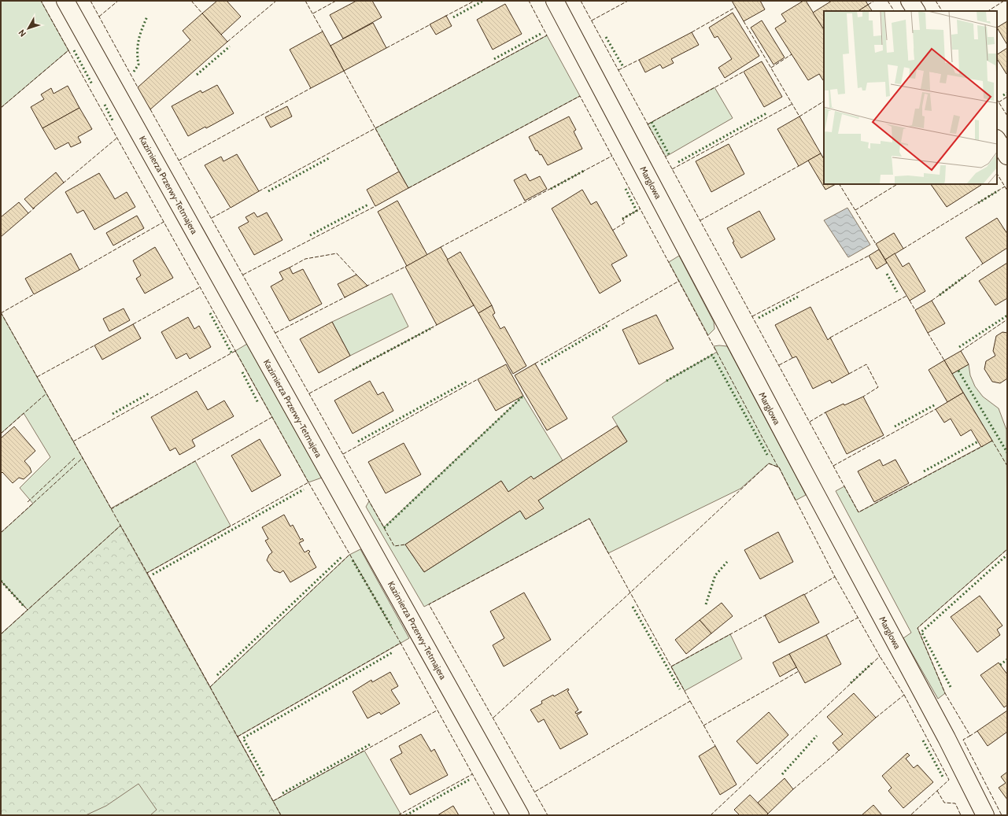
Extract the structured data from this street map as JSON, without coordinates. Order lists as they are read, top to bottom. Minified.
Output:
{"streets":{"street":["Marglowa","Kazimierza Przerwy-Tetmajera"]},"north":"bottom left"}
